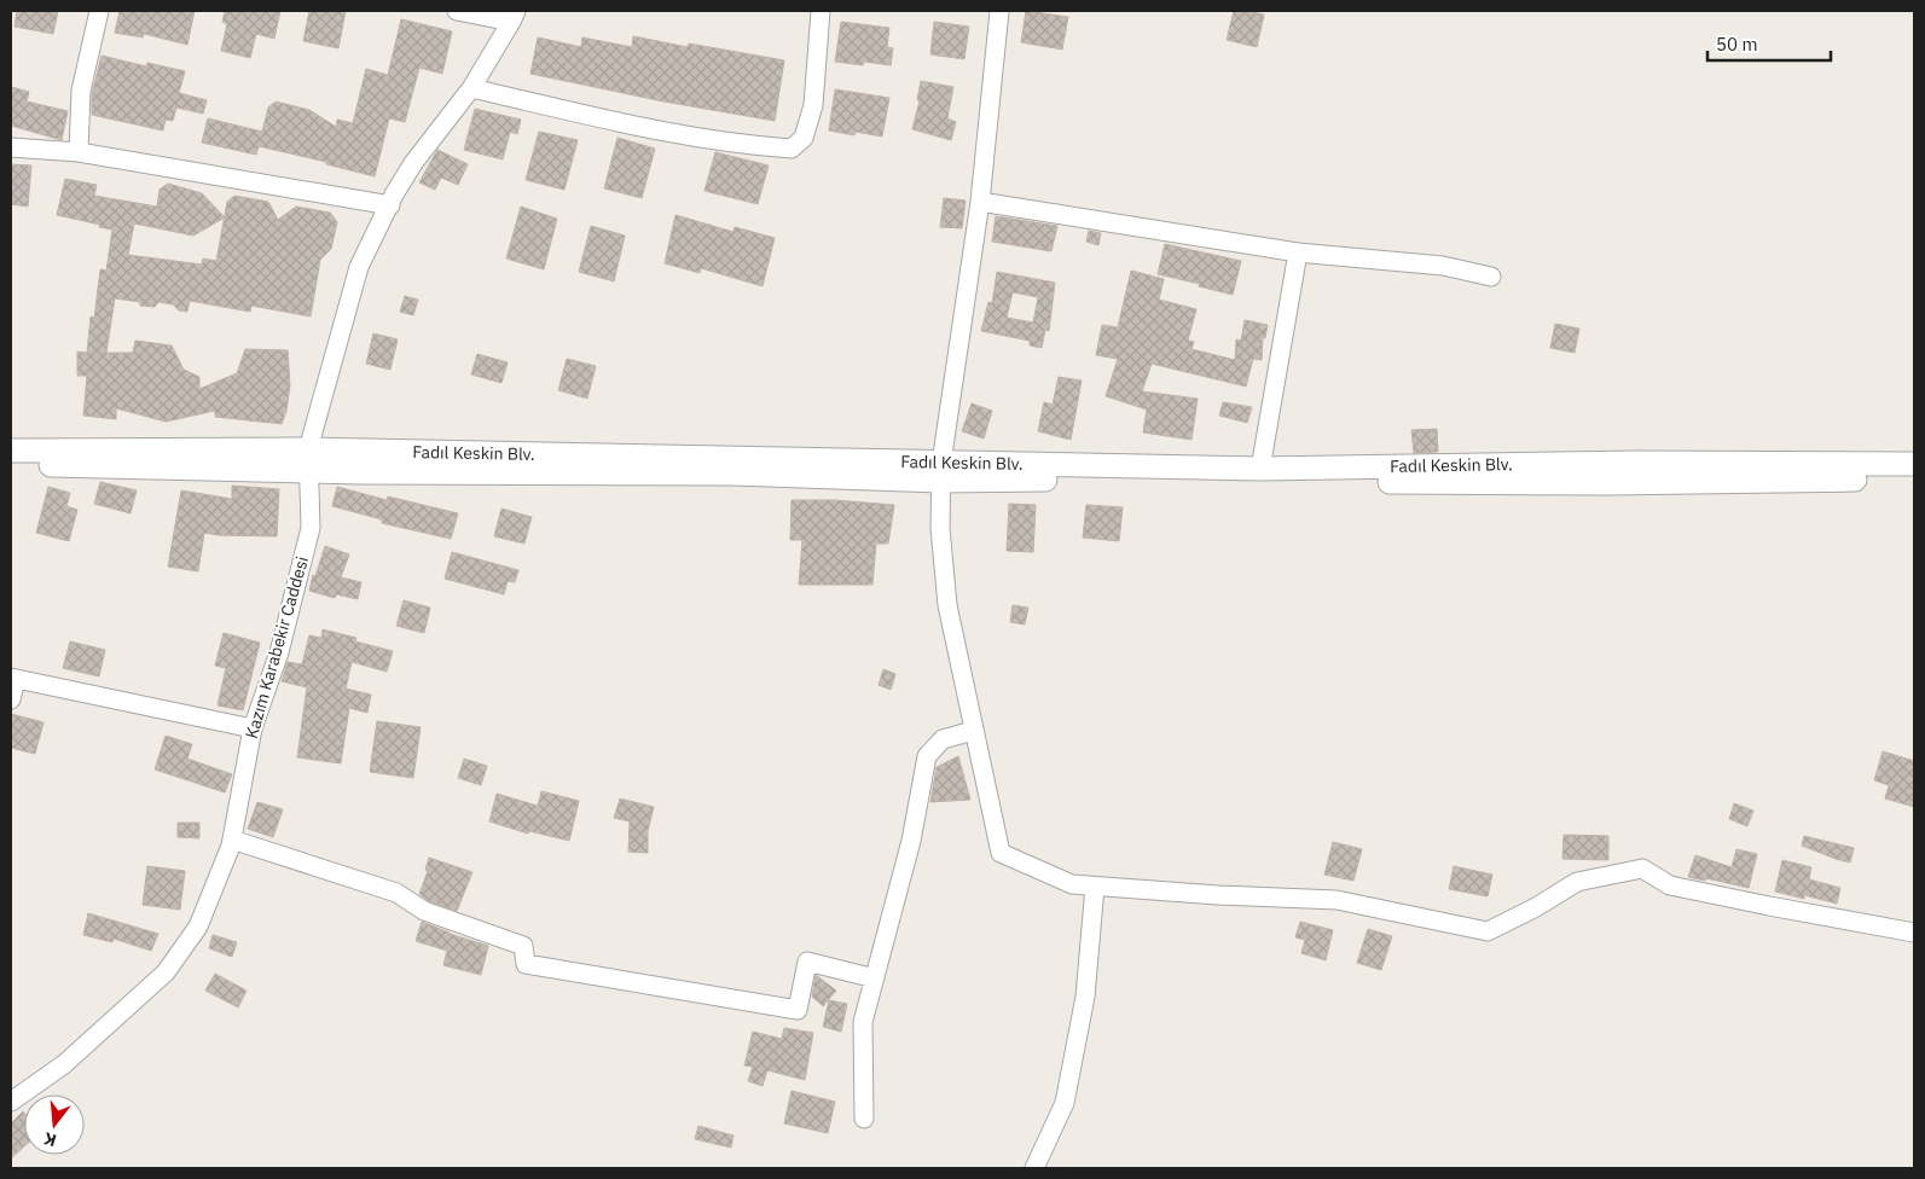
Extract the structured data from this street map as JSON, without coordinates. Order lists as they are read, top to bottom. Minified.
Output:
{"streets":{"street":["Fadıl Keskin Blv.","Kazım Karabekir Caddesi"]},"crossings":[["Fadıl Keskin Blv.","Kazım Karabekir Caddesi"]],"scale_bar":"50 m","north":"bottom"}
